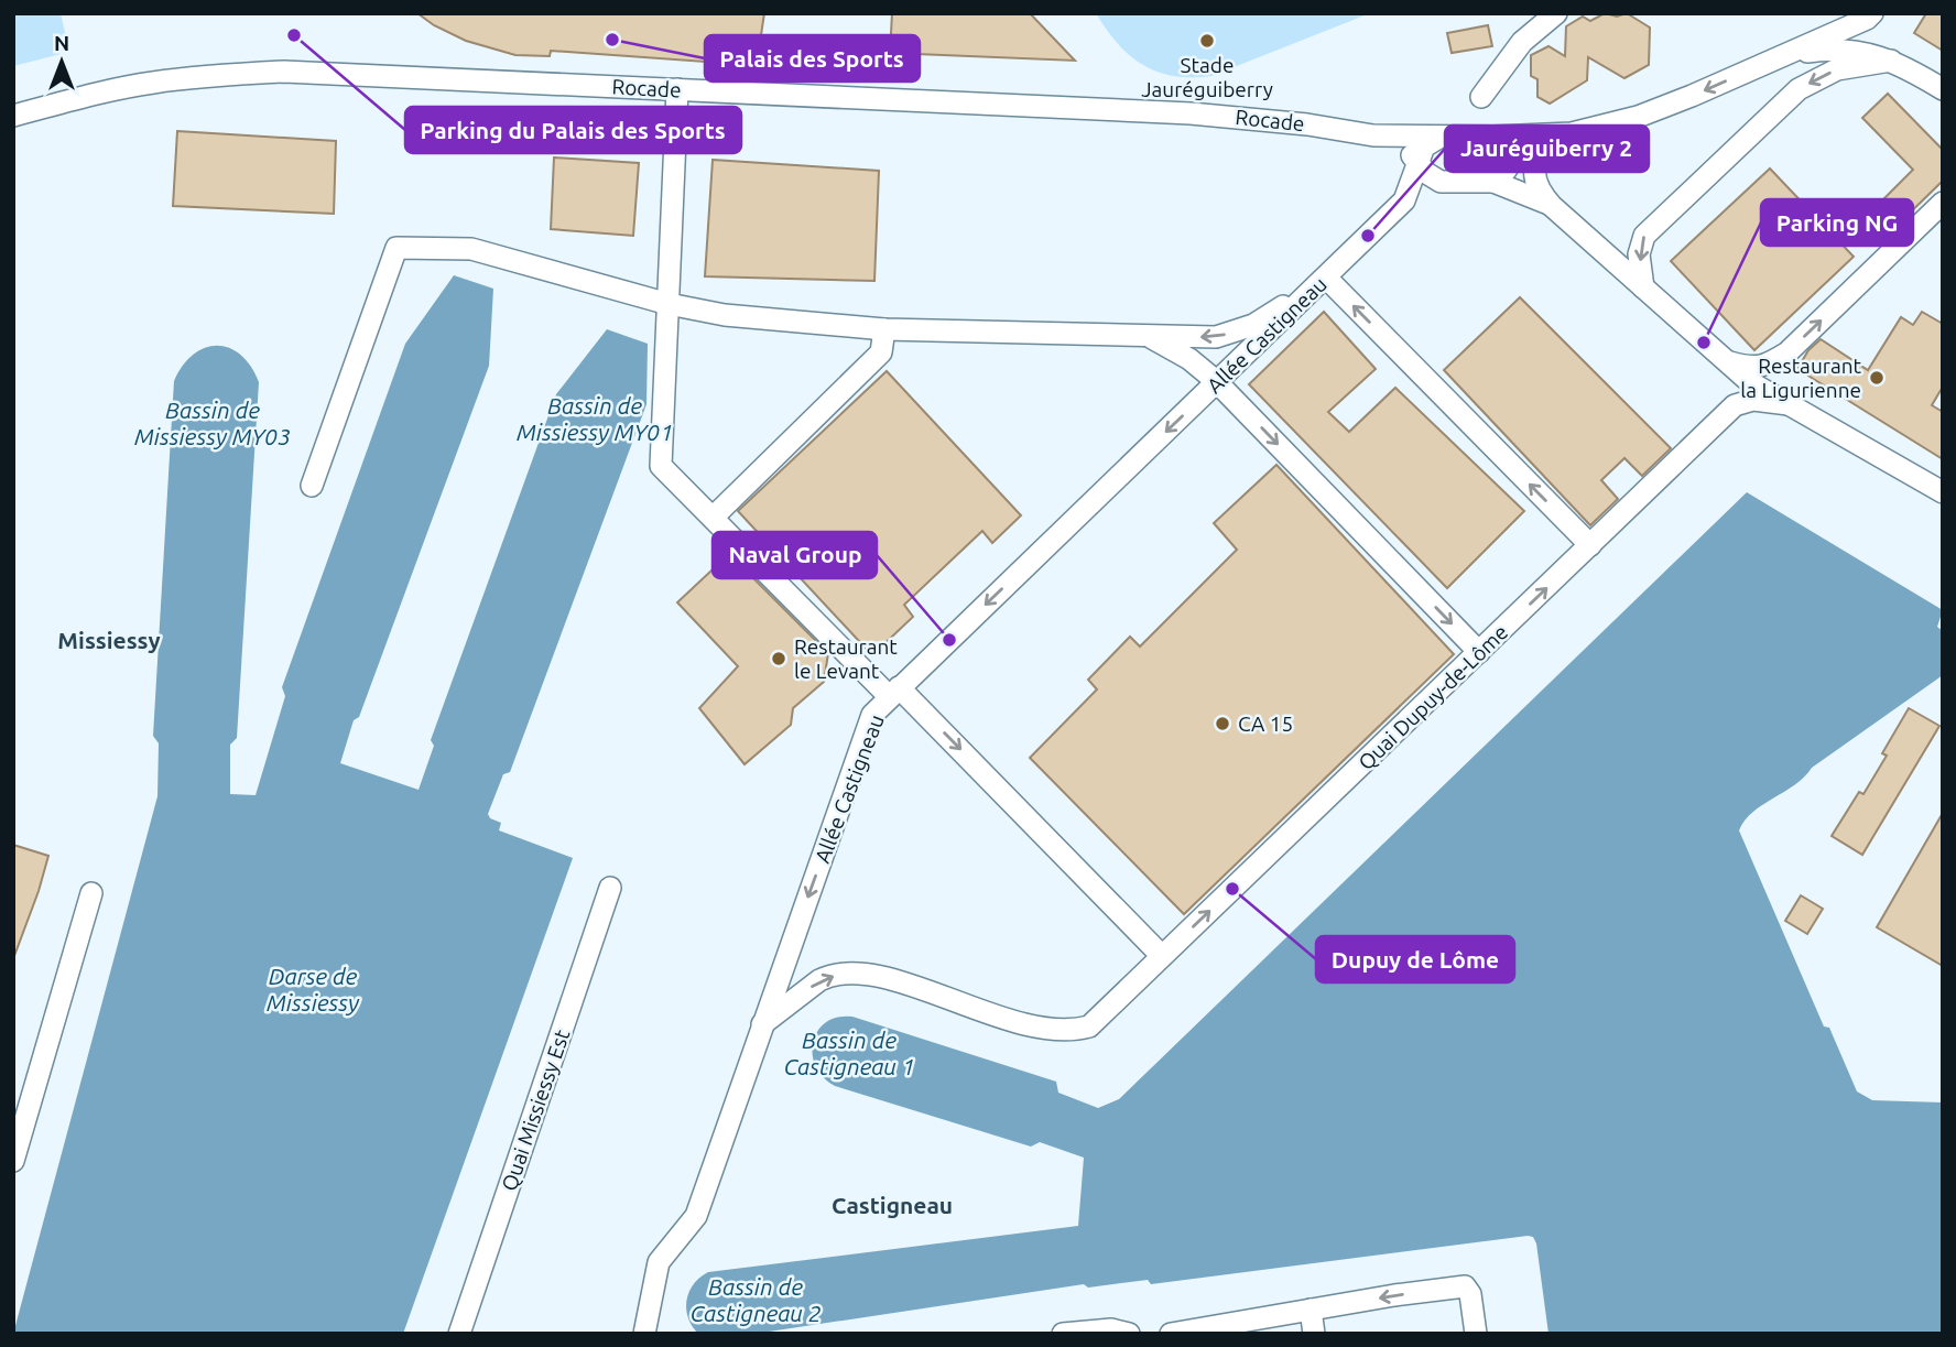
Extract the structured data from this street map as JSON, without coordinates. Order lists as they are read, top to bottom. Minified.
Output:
{"streets":{"street":["Rocade","Allée Castigneau","Quai Dupuy-de-Lôme","Quai Missiessy Est"]},"crossings":[["Allée Castigneau","Quai Dupuy-de-Lôme"]],"one_way":["Allée Castigneau","Quai Dupuy-de-Lôme"],"districts":["Missiessy","Castigneau"],"water":["Bassin de Missiessy MY01","Bassin de Missiessy MY03","Darse de Missiessy","Bassin de Castigneau 1","Bassin de Castigneau 2"],"places":["Parking du Palais des Sports","Palais des Sports","Stade Jauréguiberry","Jauréguiberry 2","Parking NG","Restaurant la Ligurienne","Naval Group","Restaurant le Levant","CA 15","Dupuy de Lôme"],"north":"top"}
